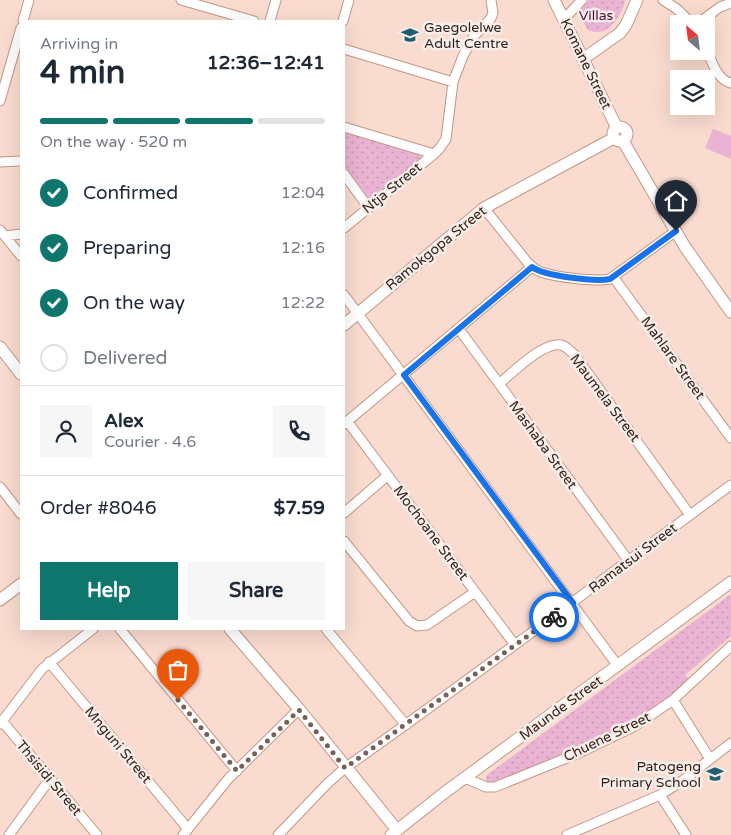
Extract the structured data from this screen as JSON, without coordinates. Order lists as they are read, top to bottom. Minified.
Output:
{"streets":{"street":["Komane Street","Ntja Street","Ramokgopa Street","Mahlare Street","Maumela Street","Mashaba Street","Mochoane Street","Ramatsui Street","Maunde Street","Chuene Street","Mnguni Street","Thsisidi Street"]},"crossings":[["Komane Street","Ramokgopa Street"],["Maumela Street","Mashaba Street"],["Maumela Street","Ramatsui Street"],["Mashaba Street","Ramatsui Street"],["Mochoane Street","Ramatsui Street"],["Maunde Street","Chuene Street"]],"parks":["Villas"],"places":{"school or university":["Gaegolelwe Adult Centre","Patogeng Primary School"]},"north":"top left","page":{"heading":["4 min","Arriving in","12:36–12:41"],"panel":["Alex","Courier · 4.6","Order #8046","$7.59"],"bar":"On the way · 520 m","list":[["Confirmed","12:04"],["Preparing","12:16"],["On the way","12:22"],"Delivered"],"buttons":["Help","Share"]}}
